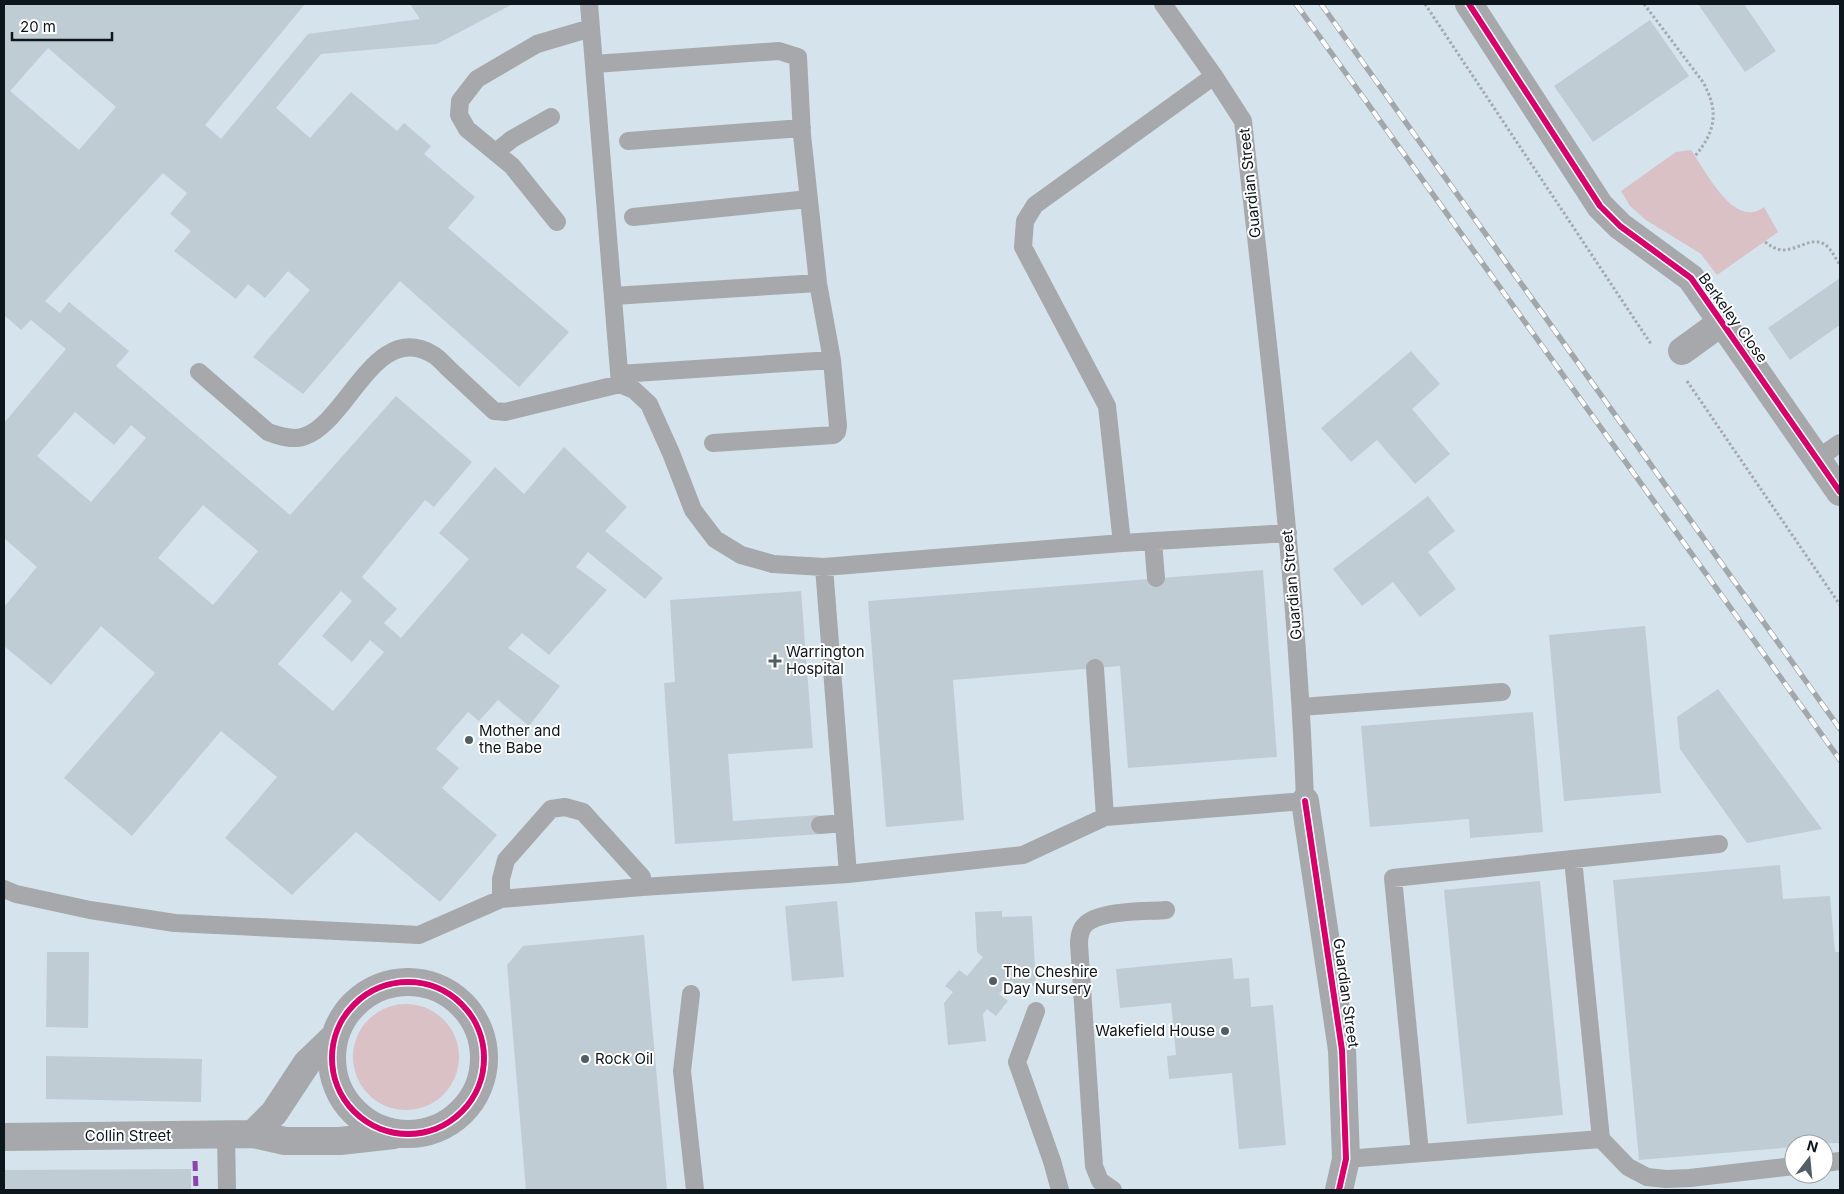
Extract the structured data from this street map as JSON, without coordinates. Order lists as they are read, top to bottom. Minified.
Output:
{"streets":{"street":["Guardian Street","Berkeley Close","Collin Street"]},"places":{"health":["Warrington Hospital"],"other":["Mother and the Babe","The Cheshire Day Nursery","Wakefield House","Rock Oil"]},"scale_bar":"20 m","north":"top"}
